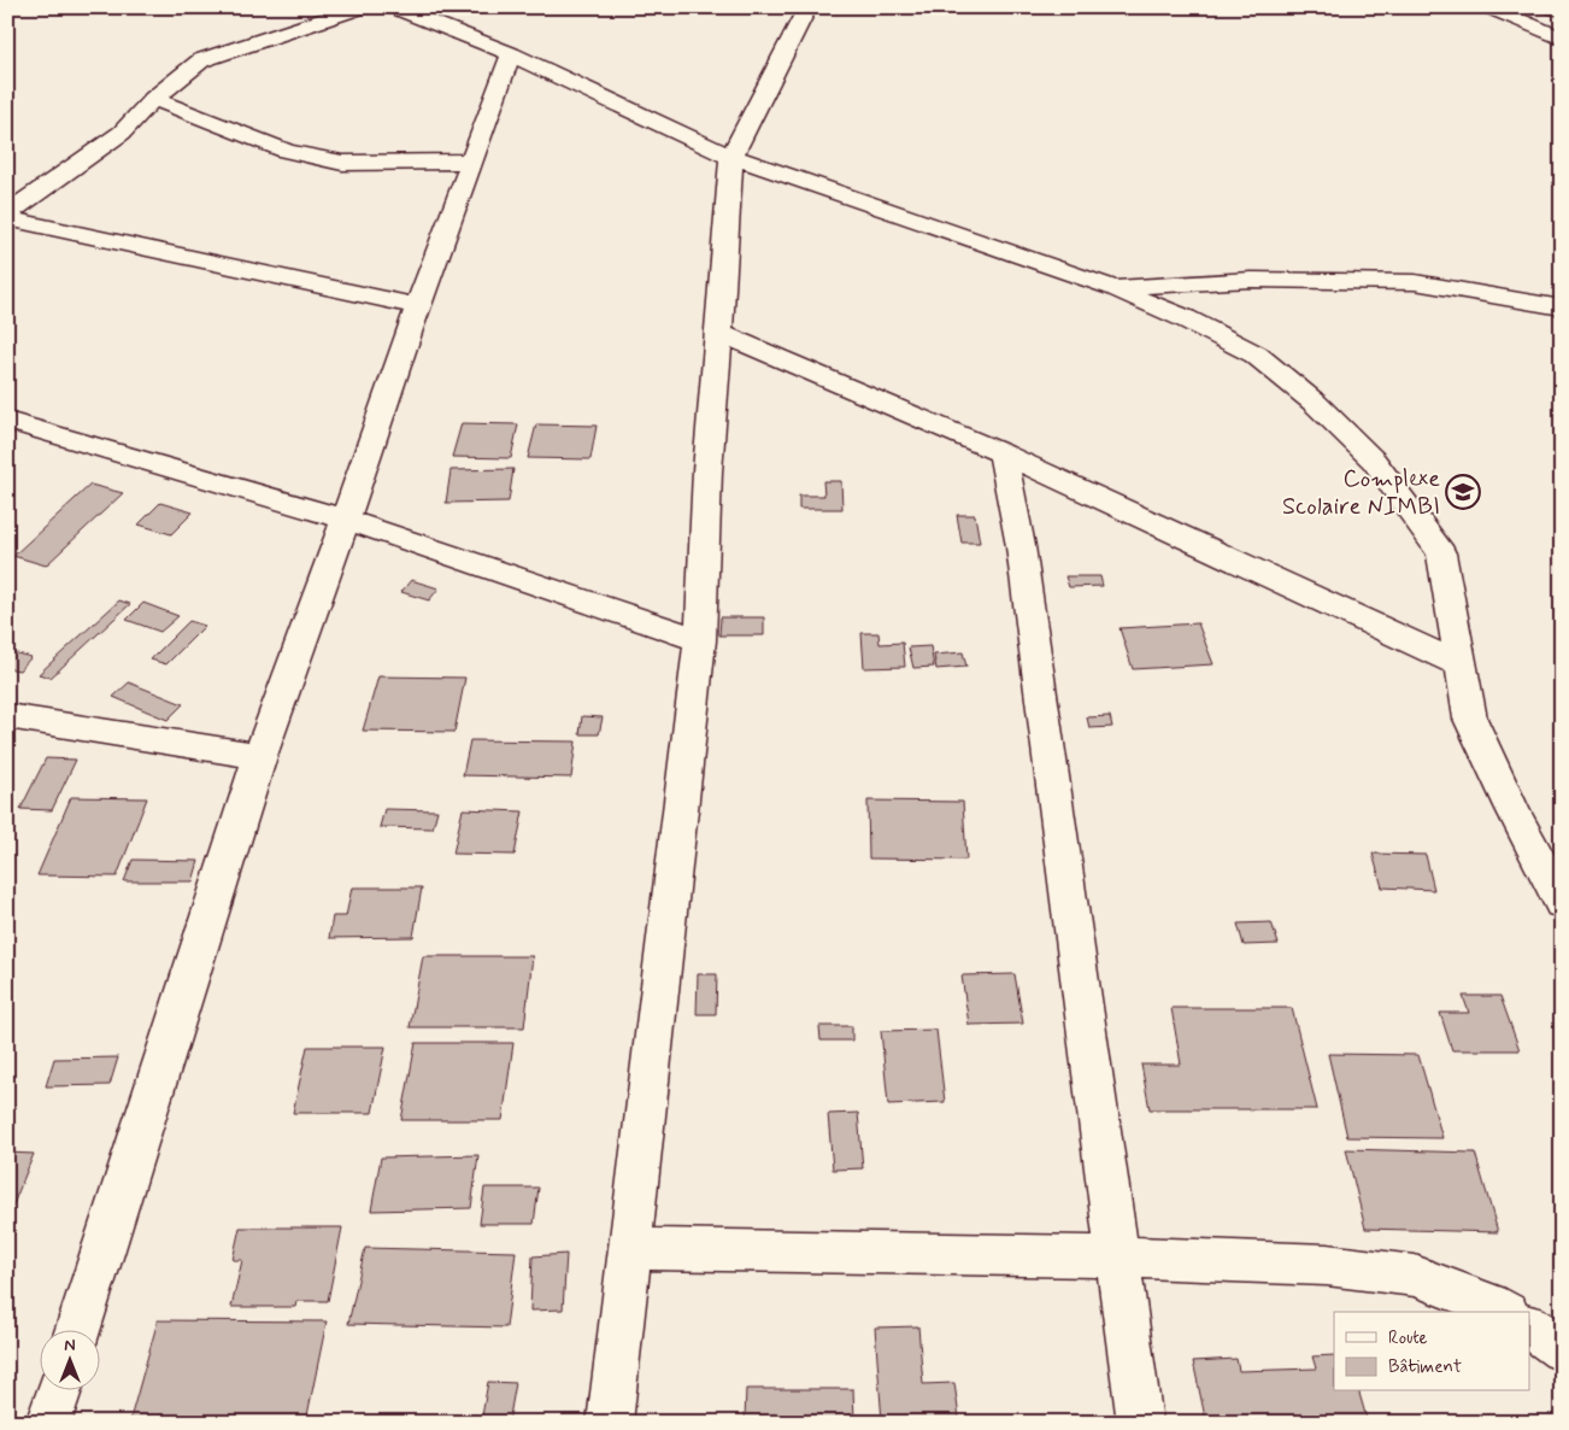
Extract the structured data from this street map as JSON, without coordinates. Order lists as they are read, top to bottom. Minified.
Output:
{"places":{"school or university":["Complexe Scolaire NIMBI"]},"legend":["Route","Bâtiment"],"north":"top"}
